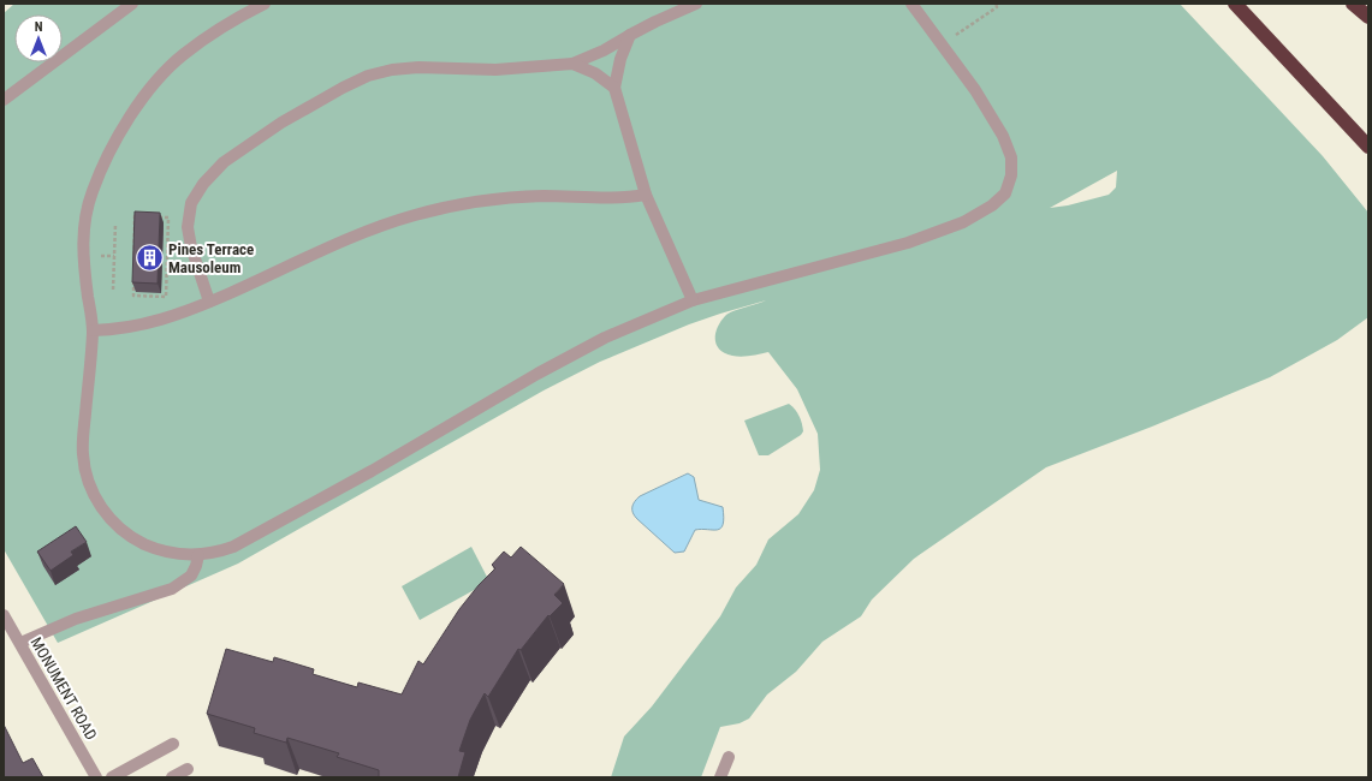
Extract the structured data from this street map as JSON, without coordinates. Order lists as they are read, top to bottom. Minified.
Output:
{"streets":{"street":["MONUMENT ROAD"]},"places":{"building":["Pines Terrace Mausoleum"]},"north":"top"}
